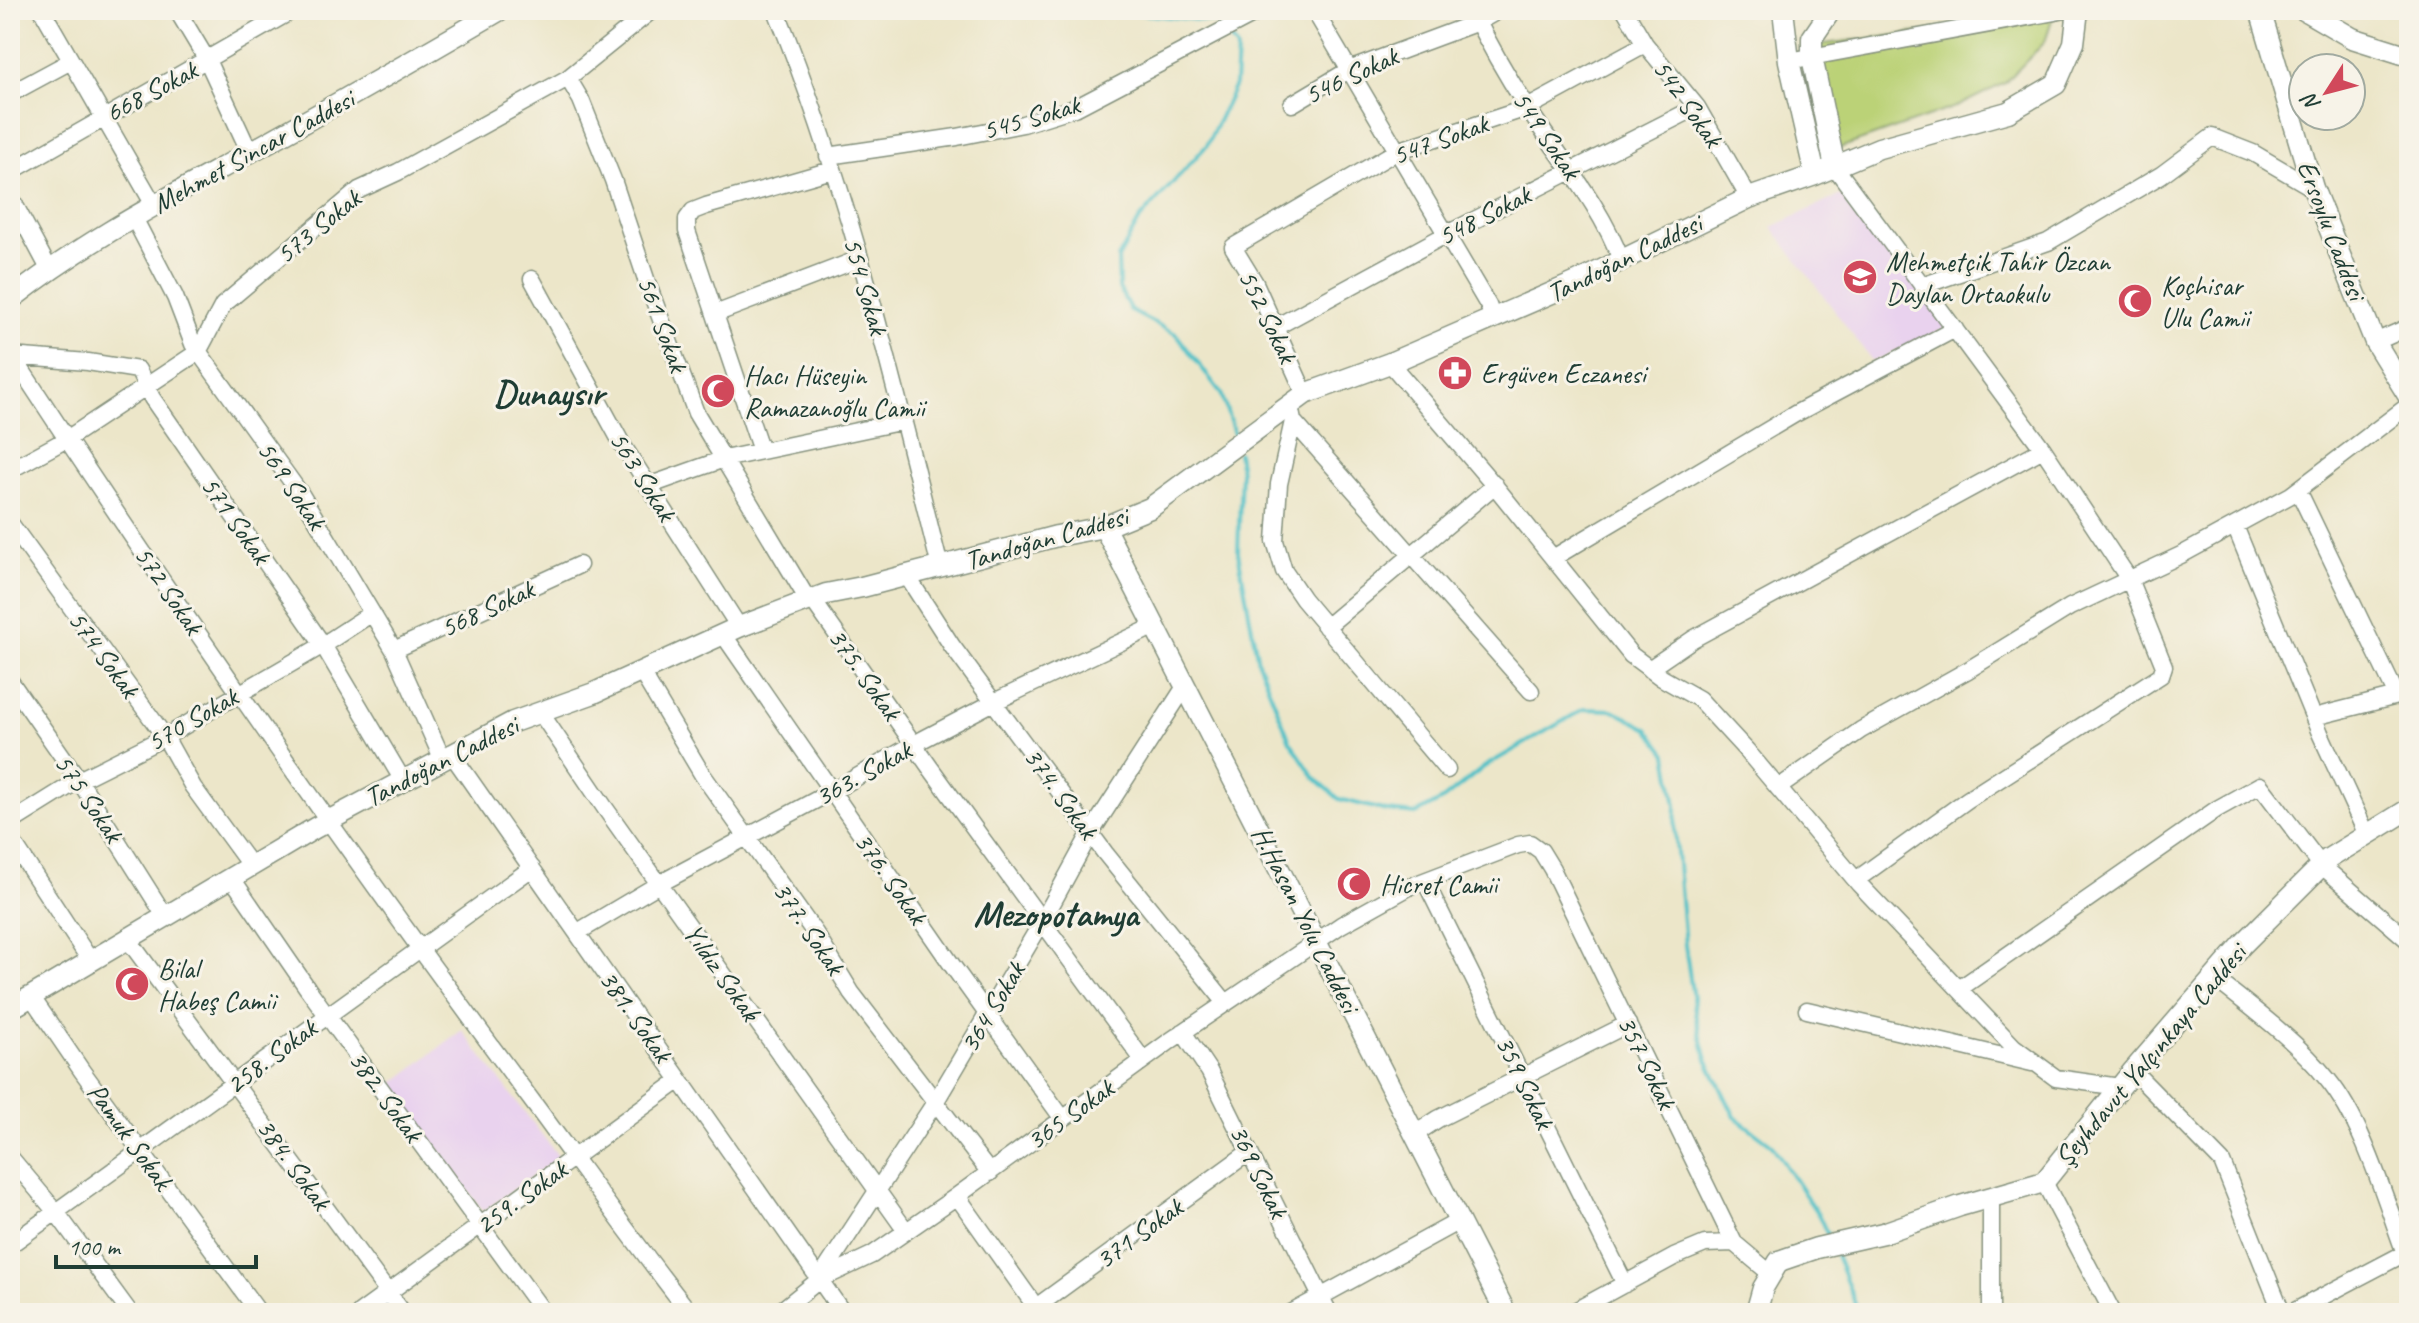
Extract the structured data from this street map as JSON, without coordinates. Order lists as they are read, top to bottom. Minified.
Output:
{"streets":{"street":["546 Sokak","668 Sokak","542 Sokak","545 Sokak","549 Sokak","547 Sokak","Mehmet Sincar Caddesi","548 Sokak","573 Sokak","Ersoylu Caddesi","Tandoğan Caddesi","554 Sokak","552 Sokak","561 Sokak","563 Sokak","569 Sokak","571 Sokak","572 Sokak","568 Sokak","574 Sokak","375. Sokak","570 Sokak","363. Sokak","374. Sokak","575 Sokak","376. Sokak","H.Hasan Yolu Caddesi","377. Sokak","Yıldız Sokak","364 Sokak","381. Sokak","Şeyhdavut Yalçınkaya Caddesi","258. Sokak","357 Sokak","359 Sokak","382. Sokak","365 Sokak","Pamuk Sokak","384. Sokak","369 Sokak","259. Sokak","371 Sokak"]},"crossings":[["546 Sokak","549 Sokak"],["542 Sokak","547 Sokak"],["542 Sokak","548 Sokak"],["542 Sokak","Tandoğan Caddesi"],["545 Sokak","554 Sokak"],["549 Sokak","547 Sokak"],["549 Sokak","548 Sokak"],["549 Sokak","Tandoğan Caddesi"],["547 Sokak","552 Sokak"],["Mehmet Sincar Caddesi","569 Sokak"],["548 Sokak","552 Sokak"],["573 Sokak","561 Sokak"],["573 Sokak","569 Sokak"],["573 Sokak","571 Sokak"],["573 Sokak","572 Sokak"],["Tandoğan Caddesi","554 Sokak"],["Tandoğan Caddesi","552 Sokak"],["Tandoğan Caddesi","561 Sokak"],["Tandoğan Caddesi","563 Sokak"],["Tandoğan Caddesi","569 Sokak"],["Tandoğan Caddesi","571 Sokak"],["Tandoğan Caddesi","572 Sokak"],["Tandoğan Caddesi","574 Sokak"],["Tandoğan Caddesi","375. Sokak"],["Tandoğan Caddesi","374. Sokak"],["Tandoğan Caddesi","575 Sokak"],["Tandoğan Caddesi","376. Sokak"],["Tandoğan Caddesi","H.Hasan Yolu Caddesi"],["Tandoğan Caddesi","377. Sokak"],["Tandoğan Caddesi","Yıldız Sokak"],["Tandoğan Caddesi","381. Sokak"],["Tandoğan Caddesi","382. Sokak"],["Tandoğan Caddesi","Pamuk Sokak"],["Tandoğan Caddesi","384. Sokak"],["561 Sokak","375. Sokak"],["563 Sokak","376. Sokak"],["569 Sokak","568 Sokak"],["569 Sokak","570 Sokak"],["569 Sokak","381. Sokak"],["571 Sokak","572 Sokak"],["571 Sokak","570 Sokak"],["572 Sokak","570 Sokak"],["572 Sokak","258. Sokak"],["572 Sokak","259. Sokak"],["574 Sokak","570 Sokak"],["375. Sokak","363. Sokak"],["375. Sokak","364 Sokak"],["375. Sokak","365 Sokak"],["570 Sokak","575 Sokak"],["363. Sokak","374. Sokak"],["363. Sokak","376. Sokak"],["363. Sokak","H.Hasan Yolu Caddesi"],["363. Sokak","377. Sokak"],["363. Sokak","Yıldız Sokak"],["363. Sokak","381. Sokak"],["374. Sokak","364 Sokak"],["374. Sokak","365 Sokak"],["376. Sokak","364 Sokak"],["376. Sokak","365 Sokak"],["H.Hasan Yolu Caddesi","364 Sokak"],["H.Hasan Yolu Caddesi","365 Sokak"],["377. Sokak","364 Sokak"],["377. Sokak","365 Sokak"],["Yıldız Sokak","364 Sokak"],["Yıldız Sokak","365 Sokak"],["364 Sokak","381. Sokak"],["364 Sokak","365 Sokak"],["381. Sokak","258. Sokak"],["381. Sokak","365 Sokak"],["381. Sokak","259. Sokak"],["Şeyhdavut Yalçınkaya Caddesi","357 Sokak"],["258. Sokak","382. Sokak"],["258. Sokak","Pamuk Sokak"],["258. Sokak","384. Sokak"],["357 Sokak","365 Sokak"],["359 Sokak","365 Sokak"],["382. Sokak","259. Sokak"],["365 Sokak","369 Sokak"],["384. Sokak","259. Sokak"],["369 Sokak","371 Sokak"]],"districts":["Dunaysır","Mezopotamya"],"places":{"school or university":["Mehmetçik Tahir Özcan Daylan Ortaokulu"],"mosque":["Koçhisar Ulu Camii","Hacı Hüseyin Ramazanoğlu Camii","Hicret Camii","Bilal Habeş Camii"],"pharmacy":["Ergüven Eczanesi"]},"scale_bar":"100 m","north":"bottom left"}
